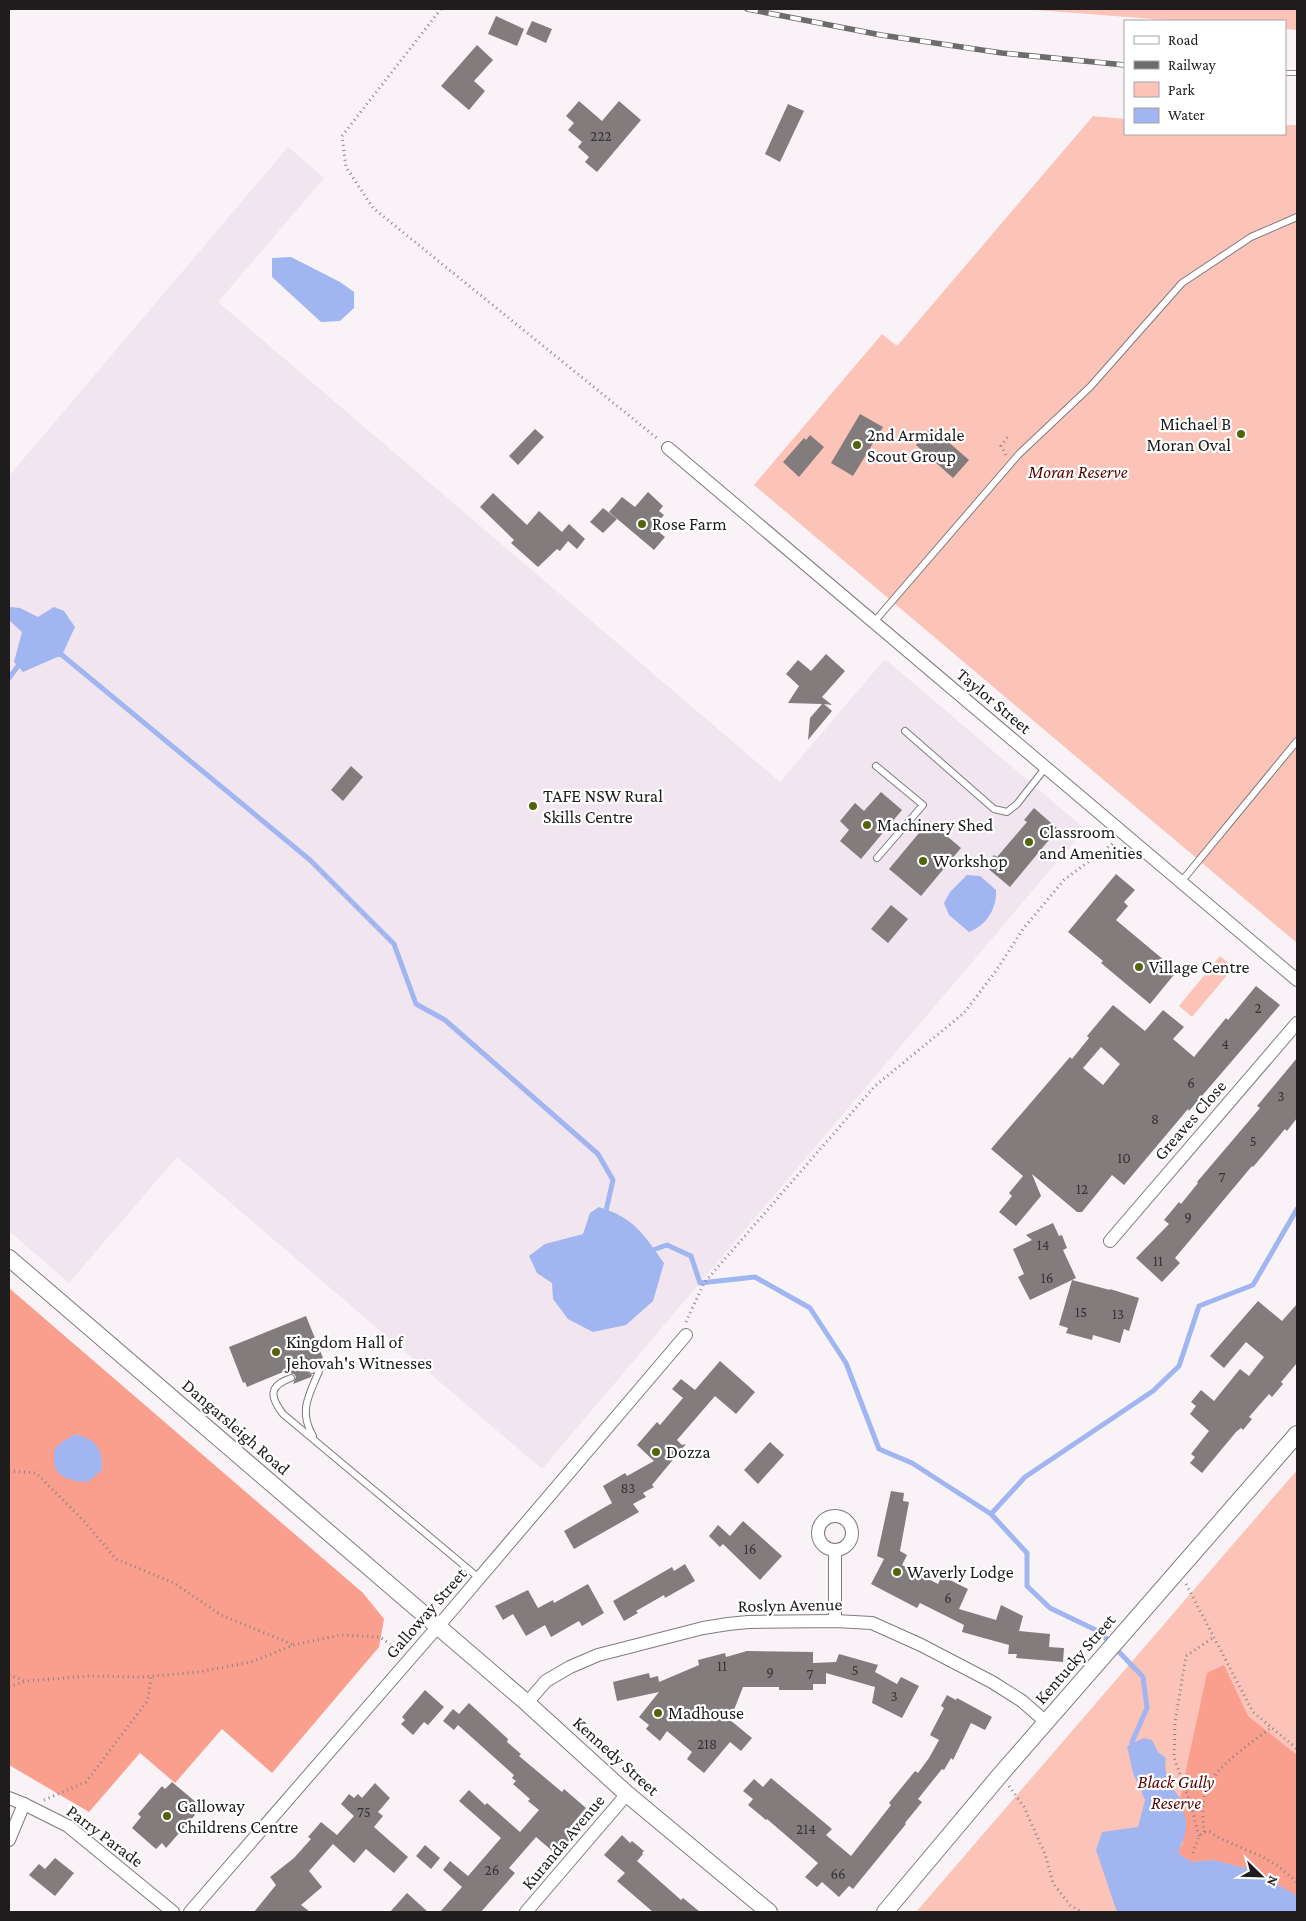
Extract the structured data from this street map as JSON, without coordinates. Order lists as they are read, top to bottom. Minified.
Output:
{"streets":{"street":["Taylor Street","Greaves Close","Dangarsleigh Road","Roslyn Avenue","Galloway Street","Kentucky Street","Kennedy Street","Parry Parade","Kuranda Avenue"]},"crossings":[["Dangarsleigh Road","Galloway Street"],["Dangarsleigh Road","Kennedy Street"],["Roslyn Avenue","Kentucky Street"],["Roslyn Avenue","Kennedy Street"],["Galloway Street","Kennedy Street"],["Kennedy Street","Kuranda Avenue"]],"parks":["Moran Reserve","Black Gully Reserve"],"places":["Michael B Moran Oval","2nd Armidale Scout Group","Rose Farm","TAFE NSW Rural Skills Centre","Machinery Shed","Classroom and Amenities","Workshop","Village Centre","Kingdom Hall of Jehovah's Witnesses","Dozza","Waverly Lodge","Madhouse","Galloway Childrens Centre"],"house_numbers":["222","2","4","6","3","8","5","10","7","12","9","14","11","16","15","13","83","16","6","11","5","9","7","3","218","75","214","26","66"],"legend":["Road","Railway","Park","Water"],"north":"bottom right"}
